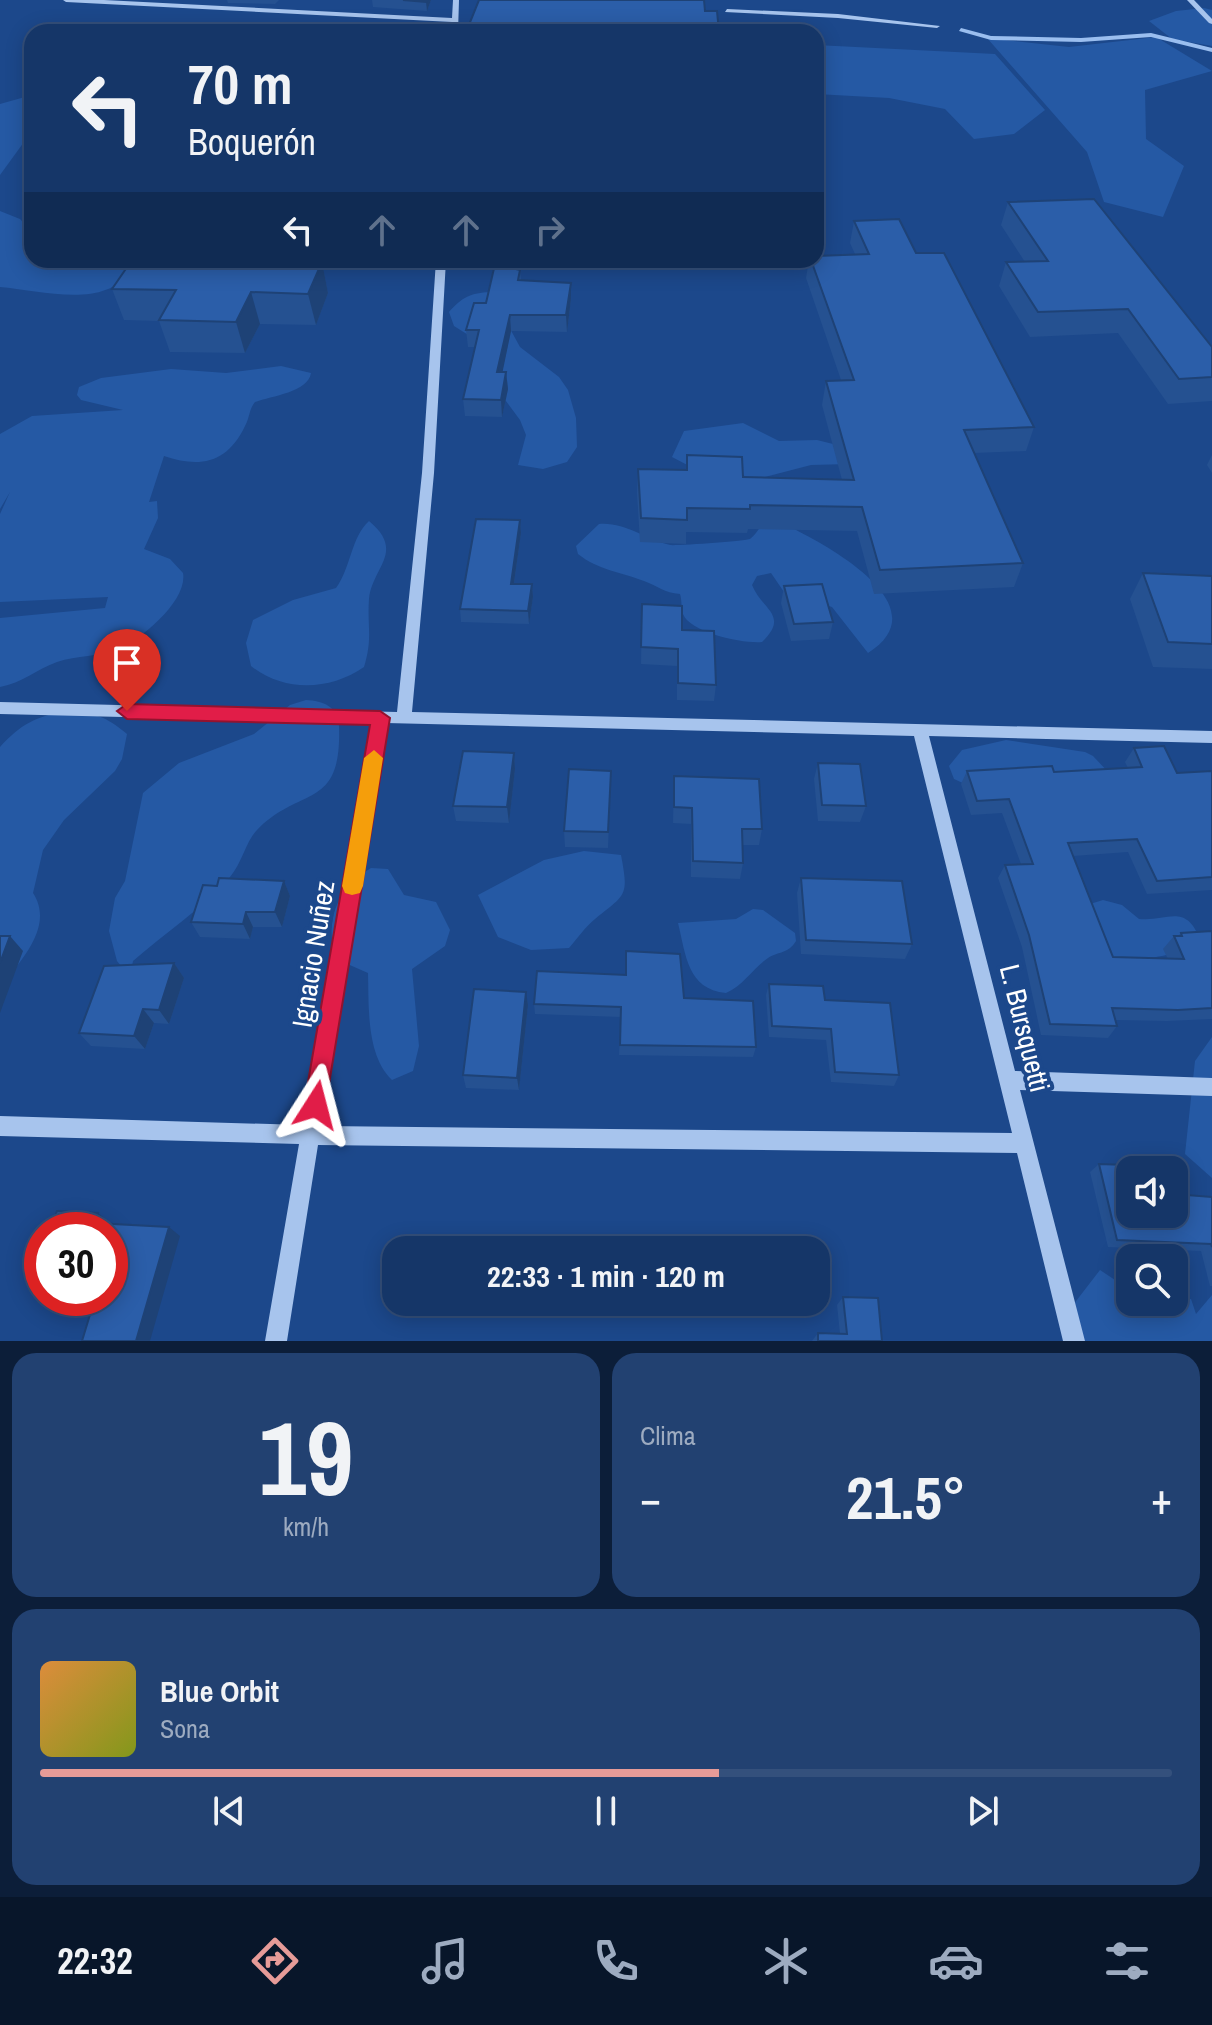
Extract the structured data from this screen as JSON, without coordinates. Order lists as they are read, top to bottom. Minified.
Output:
{"streets":{"street":["Ignacio Nuñez","L. Bursquetti"]},"page":{"turn":["70 m","Boquerón"],"limit":"30","trip":"22:33 · 1 min · 120 m","tile":[["19","km/h"],"Clima"],"heat":["−","21.5°","+"],"song":["Blue Orbit","Sona"],"tabs":"22:32"}}
